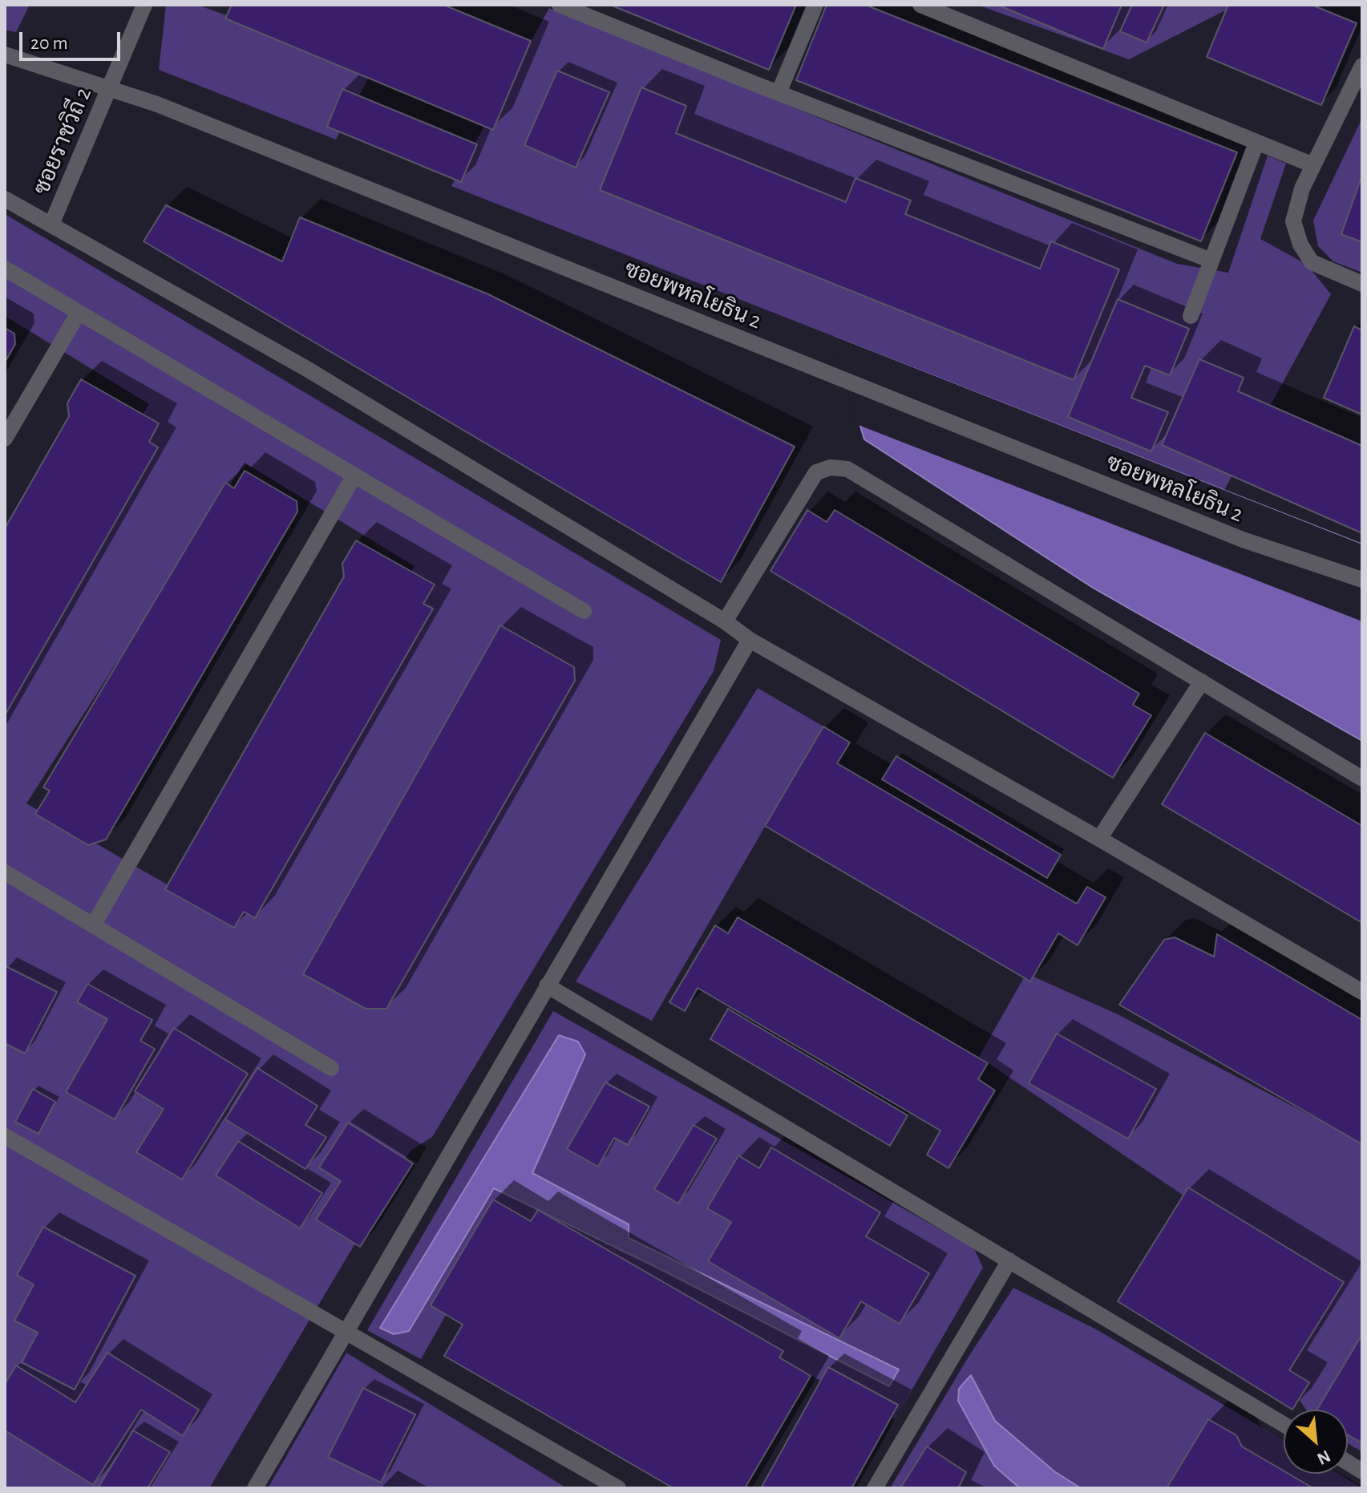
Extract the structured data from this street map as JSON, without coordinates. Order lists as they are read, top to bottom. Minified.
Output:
{"streets":{"street":["ซอยราชวิถี 2","ซอยพหลโยธิน 2"]},"scale_bar":"20 m","north":"bottom right"}
